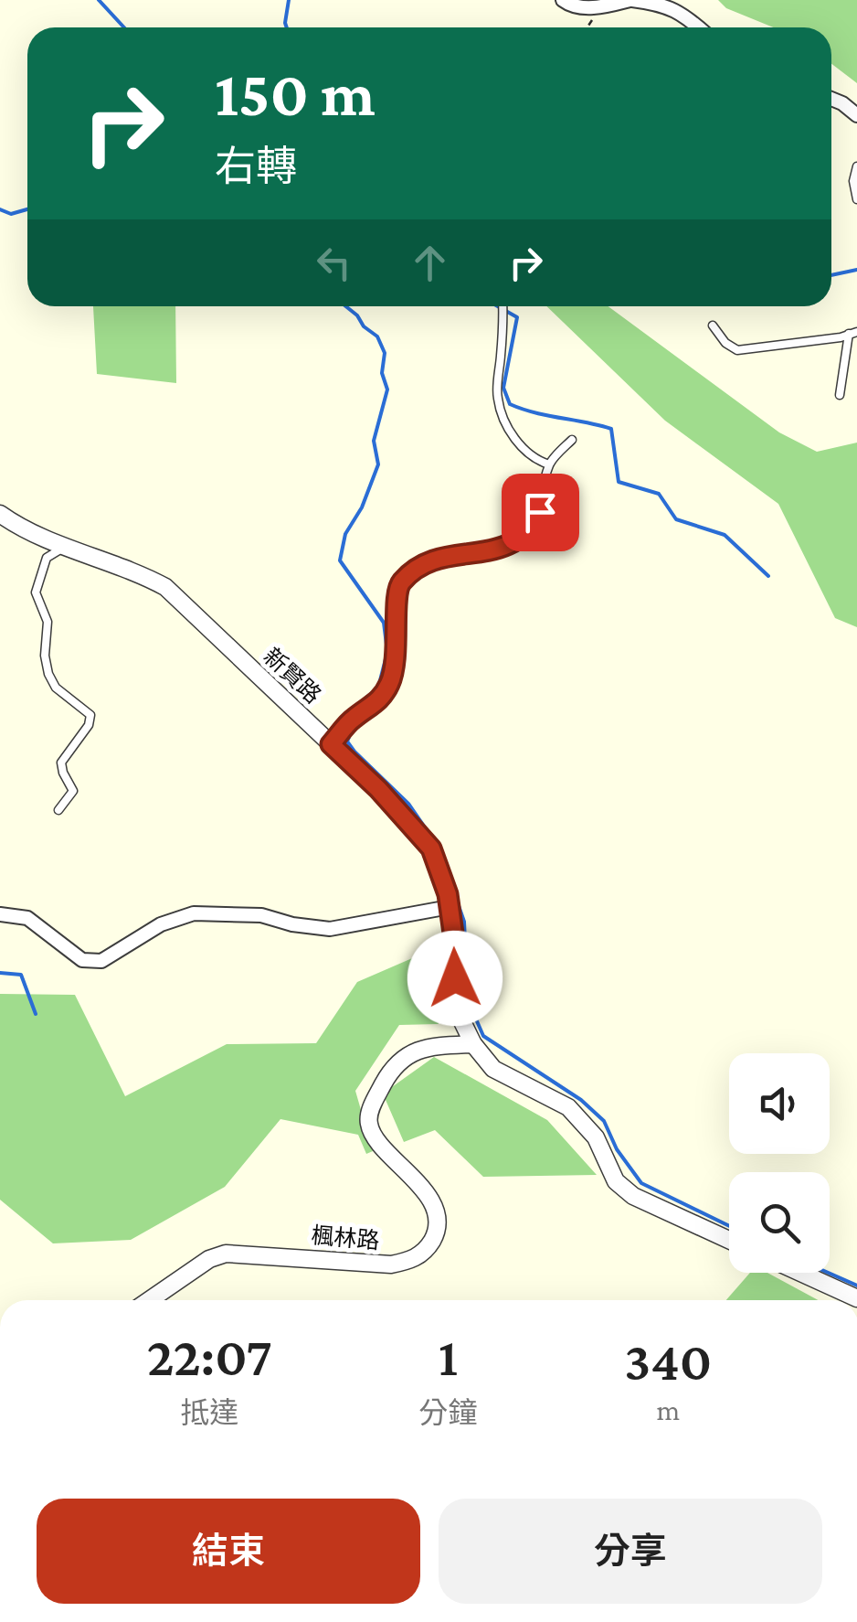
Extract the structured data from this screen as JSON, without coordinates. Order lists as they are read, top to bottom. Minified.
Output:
{"streets":{"street":["新賢路","楓林路"]},"crossings":[["新賢路","楓林路"]],"page":{"turn":["150 m","右轉"],"eta":["22:07","抵達","1","分鐘","340","m"],"buttons":["結束","分享"]}}
